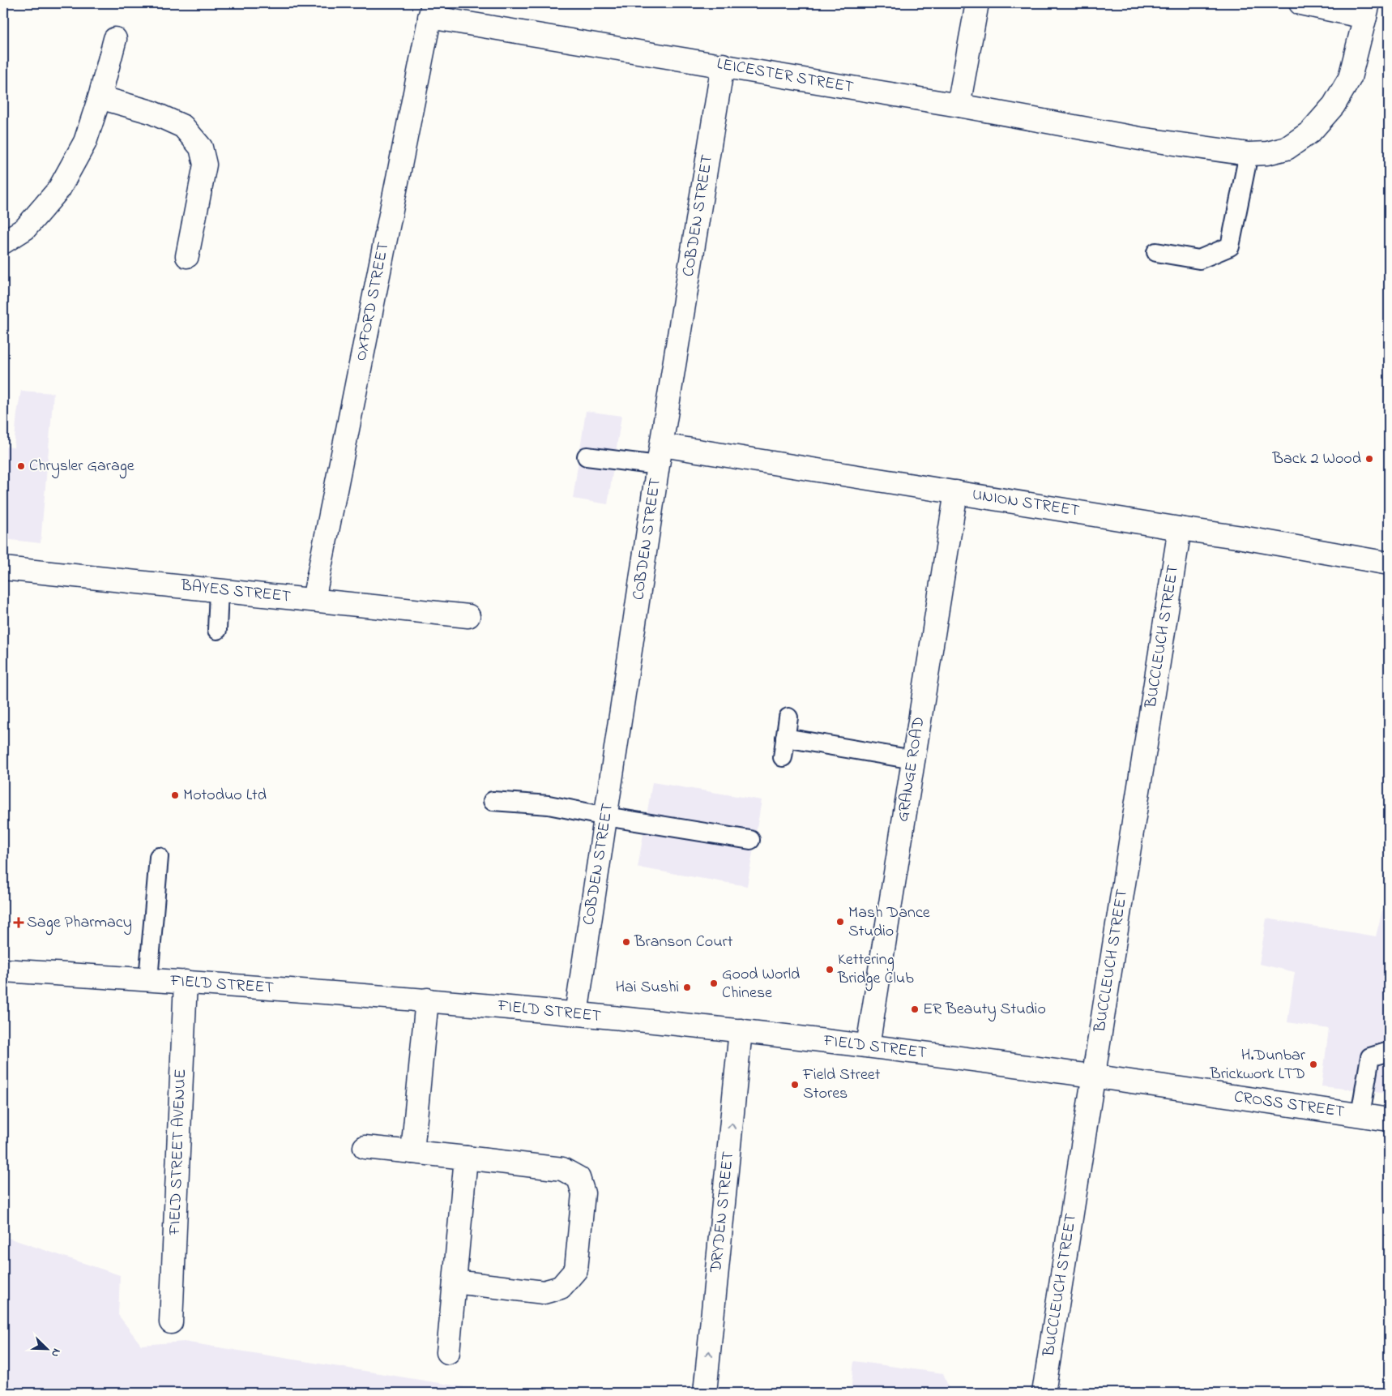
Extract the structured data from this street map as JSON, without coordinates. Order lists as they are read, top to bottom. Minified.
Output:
{"streets":{"street":["LEICESTER STREET","COBDEN STREET","OXFORD STREET","UNION STREET","BAYES STREET","BUCCLEUCH STREET","GRANGE ROAD","FIELD STREET","CROSS STREET","FIELD STREET AVENUE","DRYDEN STREET"]},"crossings":[["LEICESTER STREET","COBDEN STREET"],["LEICESTER STREET","OXFORD STREET"],["COBDEN STREET","UNION STREET"],["COBDEN STREET","FIELD STREET"],["OXFORD STREET","BAYES STREET"],["UNION STREET","BUCCLEUCH STREET"],["UNION STREET","GRANGE ROAD"],["BUCCLEUCH STREET","FIELD STREET"],["BUCCLEUCH STREET","CROSS STREET"],["GRANGE ROAD","FIELD STREET"],["FIELD STREET","CROSS STREET"],["FIELD STREET","FIELD STREET AVENUE"],["FIELD STREET","DRYDEN STREET"]],"one_way":["DRYDEN STREET"],"places":{"other":["Back 2 Wood","Chrysler Garage","Motoduo Ltd","Mash Dance Studio","Branson Court","Kettering Bridge Club","Good World Chinese","Hai Sushi","ER Beauty Studio","H.Dunbar Brickwork LTD","Field Street Stores"],"health":["Sage Pharmacy"]},"north":"bottom right"}
